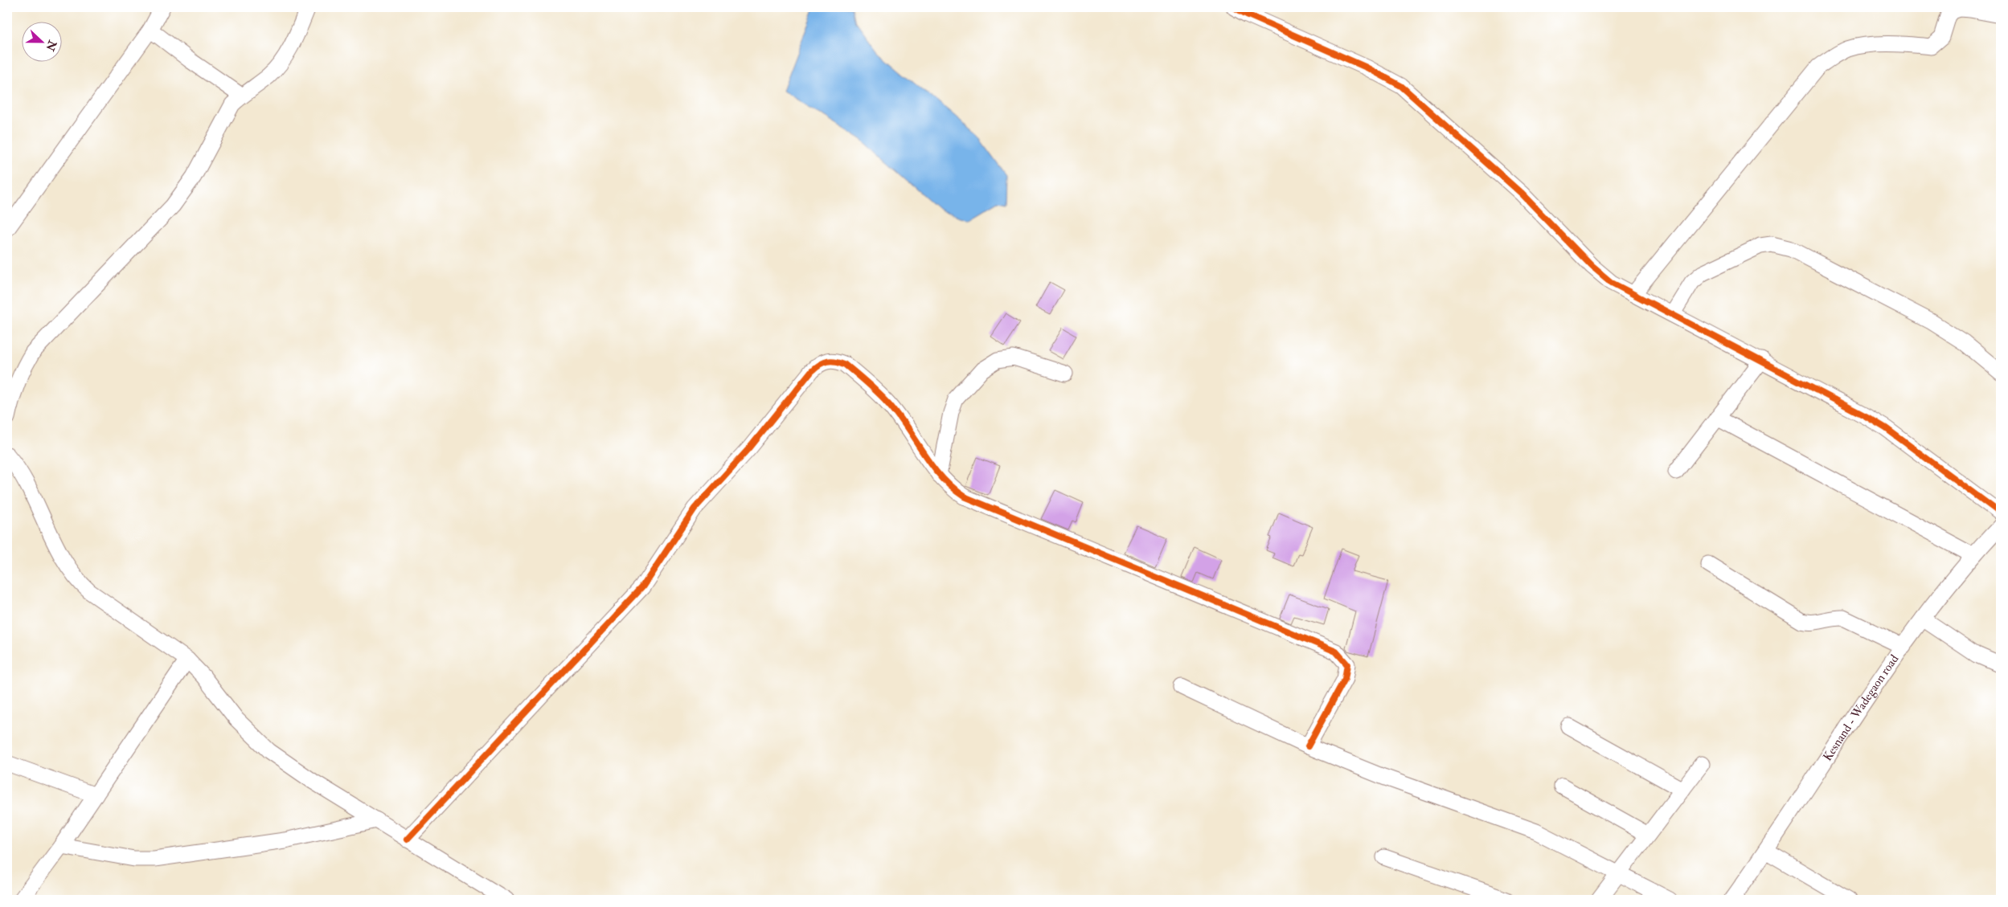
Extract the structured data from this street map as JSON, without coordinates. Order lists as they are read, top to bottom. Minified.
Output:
{"streets":{"street":["Kesnand - Wadegaon road"]},"north":"right"}
